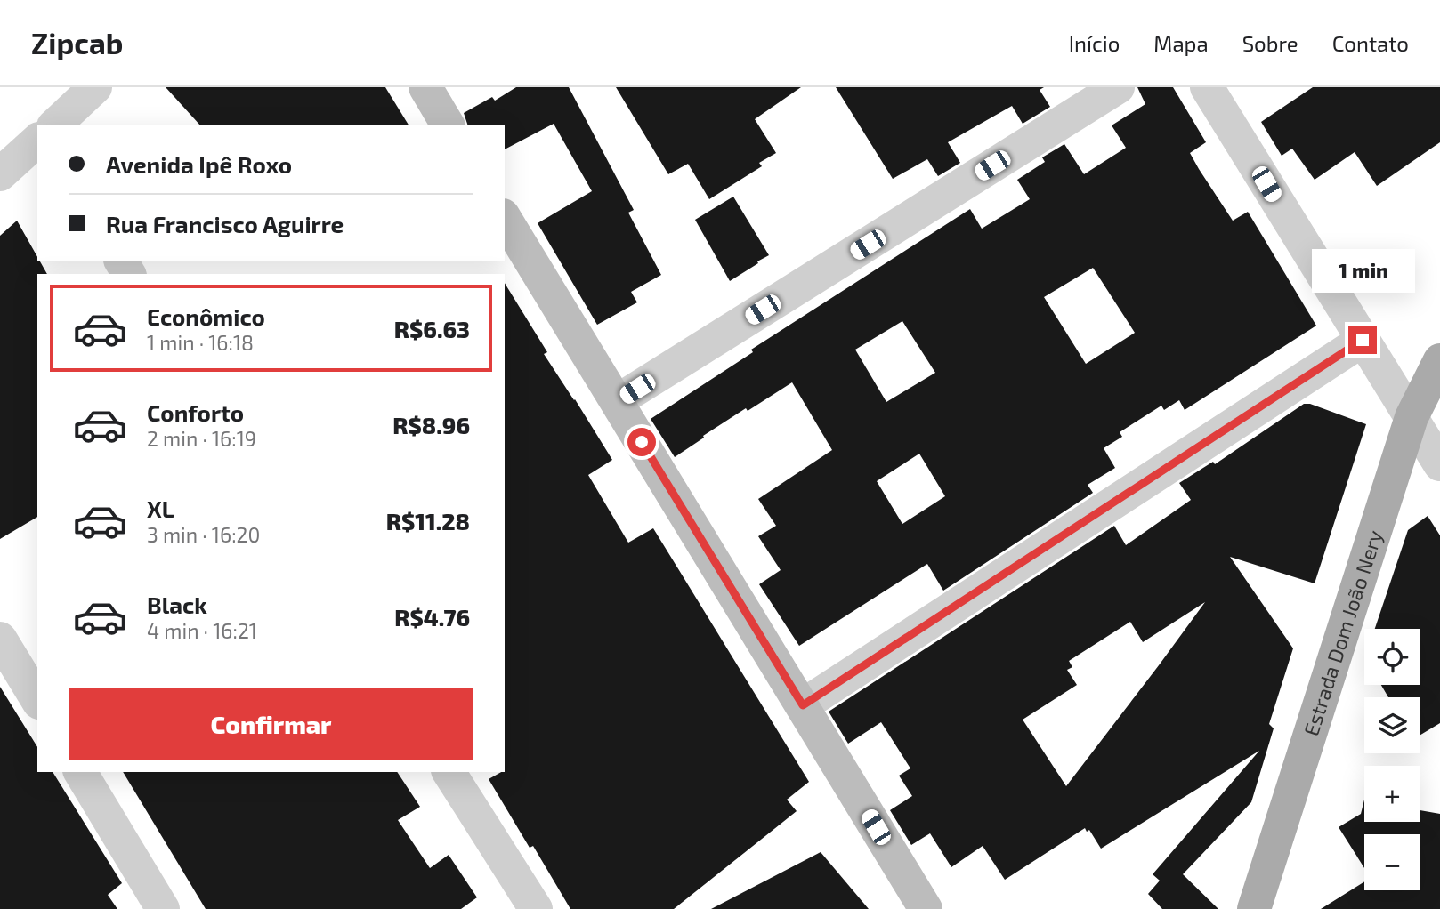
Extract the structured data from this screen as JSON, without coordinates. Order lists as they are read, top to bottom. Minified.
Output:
{"streets":{"main road":["Estrada Dom João Nery"]},"page":{"header":"Zipcab","nav":["Início","Mapa","Sobre","Contato"],"banner":["Avenida Ipê Roxo","Rua Francisco Aguirre"],"bubble":"1 min","list":[{"name":"Econômico","note":"1 min · 16:18","value":"R$6.63"},{"name":"Conforto","note":"2 min · 16:19","value":"R$8.96"},{"name":"XL","note":"3 min · 16:20","value":"R$11.28"},{"name":"Black","note":"4 min · 16:21","value":"R$4.76"}],"map_buttons":["+","−"],"buttons":"Confirmar"}}
